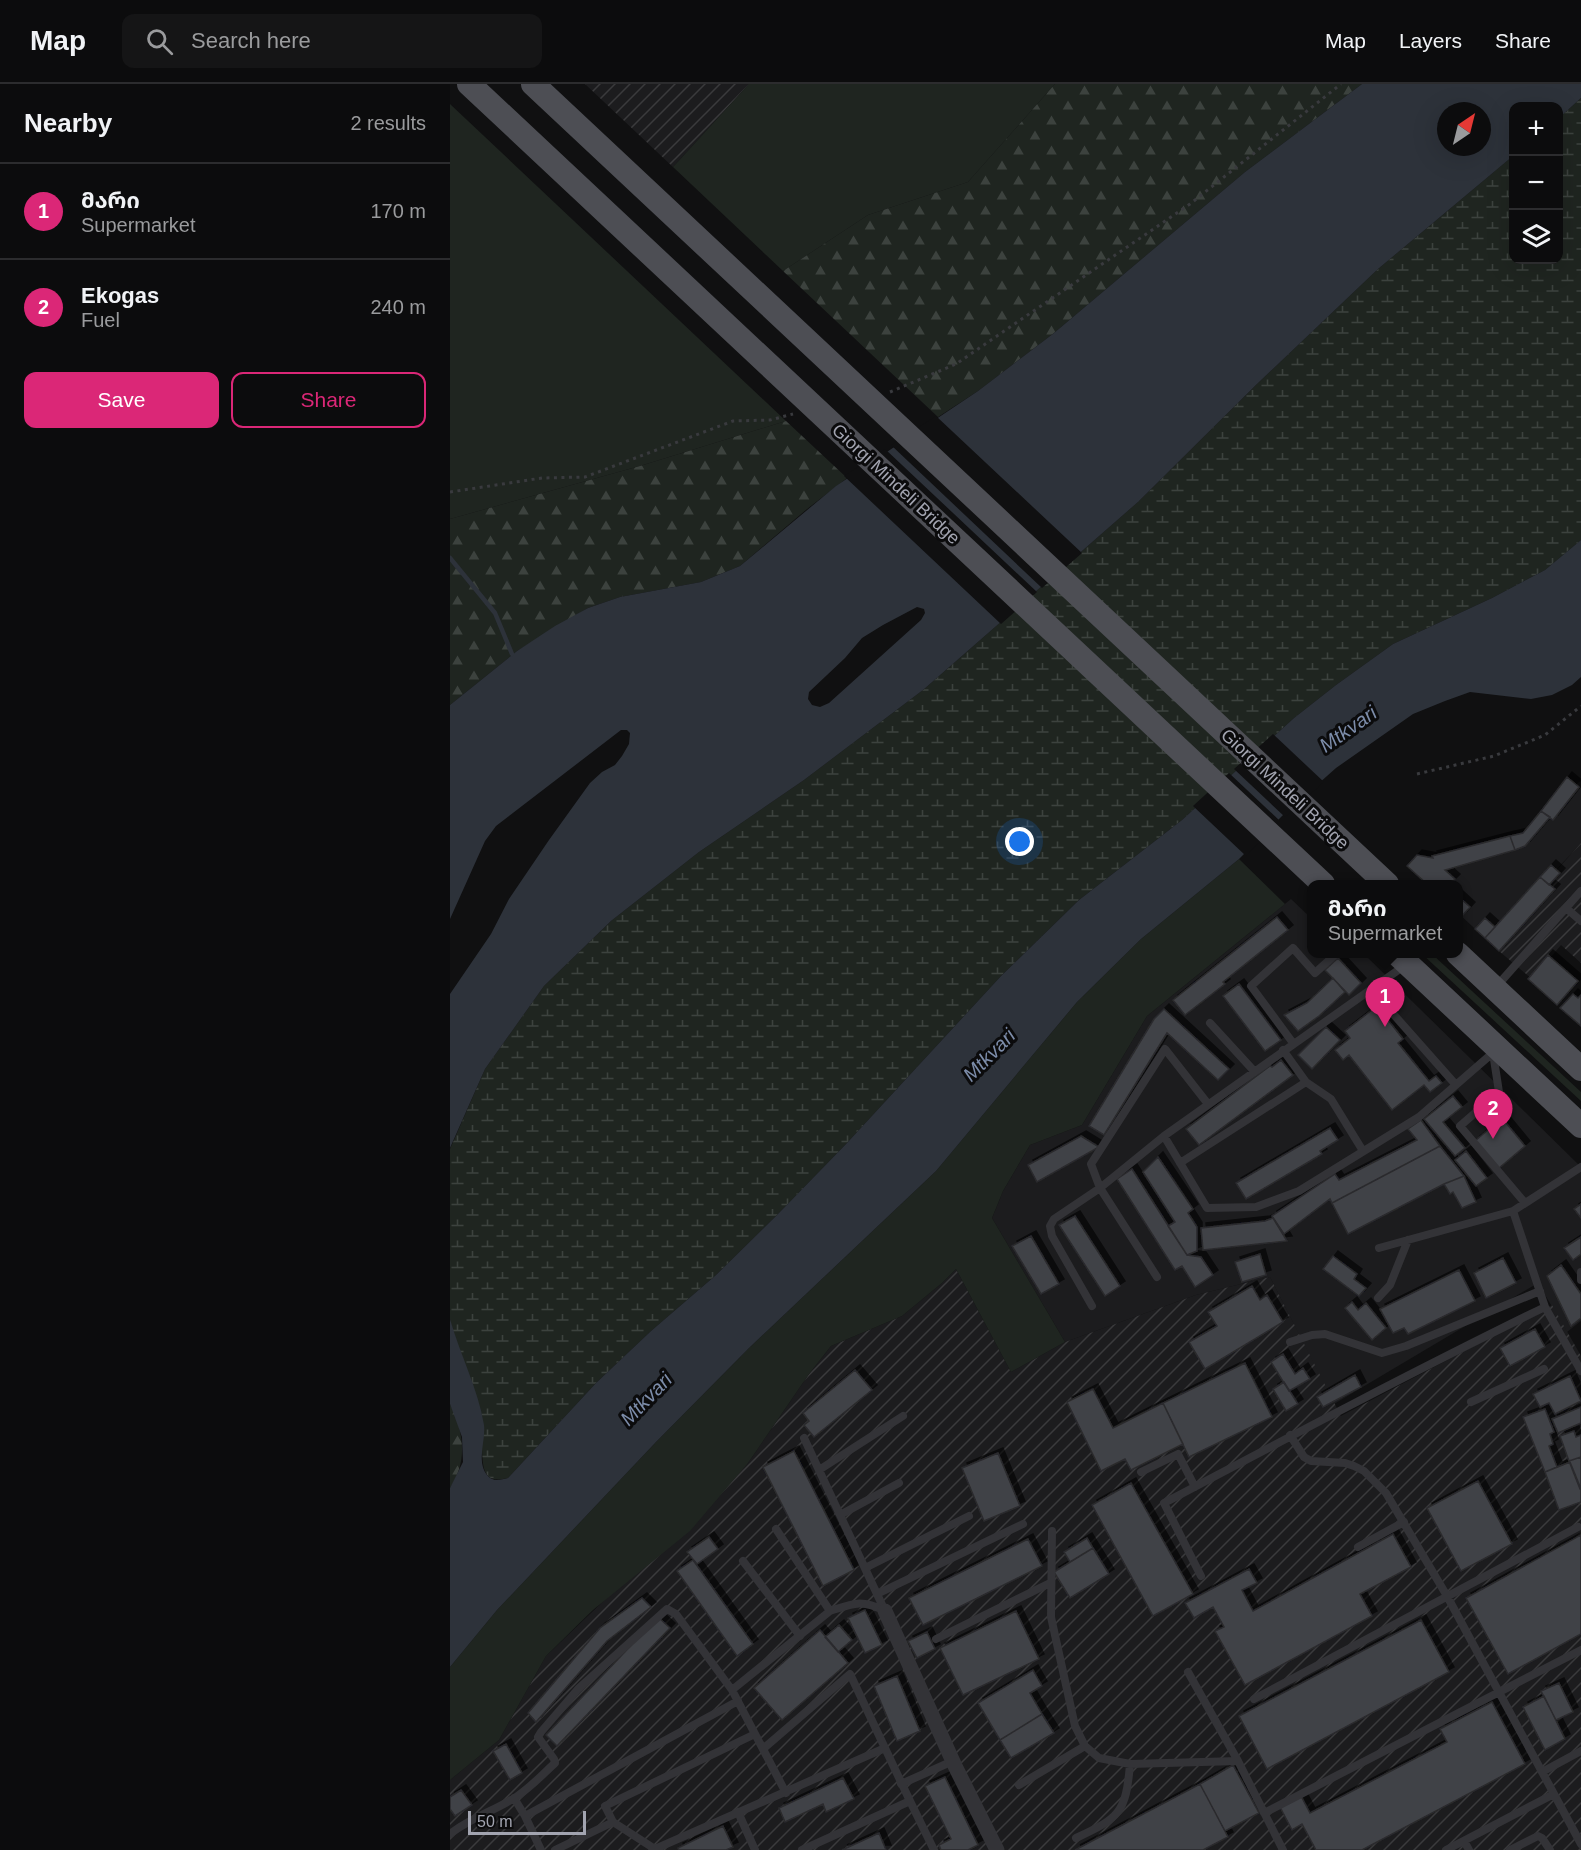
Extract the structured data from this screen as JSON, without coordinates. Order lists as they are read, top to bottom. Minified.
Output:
{"streets":{"main road":["Giorgi Mindeli Bridge"]},"water":["Mtkvari"],"scale_bar":"50 m","north":"top right","page":{"header":"Map","search":"Search here","nav":["Map","Layers","Share"],"heading":["Nearby","2 results"],"map_buttons":["+","−"],"list":[{"mark":"1","name":"მარი","note":"Supermarket","value":"170 m"},{"mark":"2","name":"Ekogas","note":"Fuel","value":"240 m"}],"buttons":["Save","Share"],"popup":["მარი","Supermarket"],"pins":["1","2"],"scale":"50 m"}}
